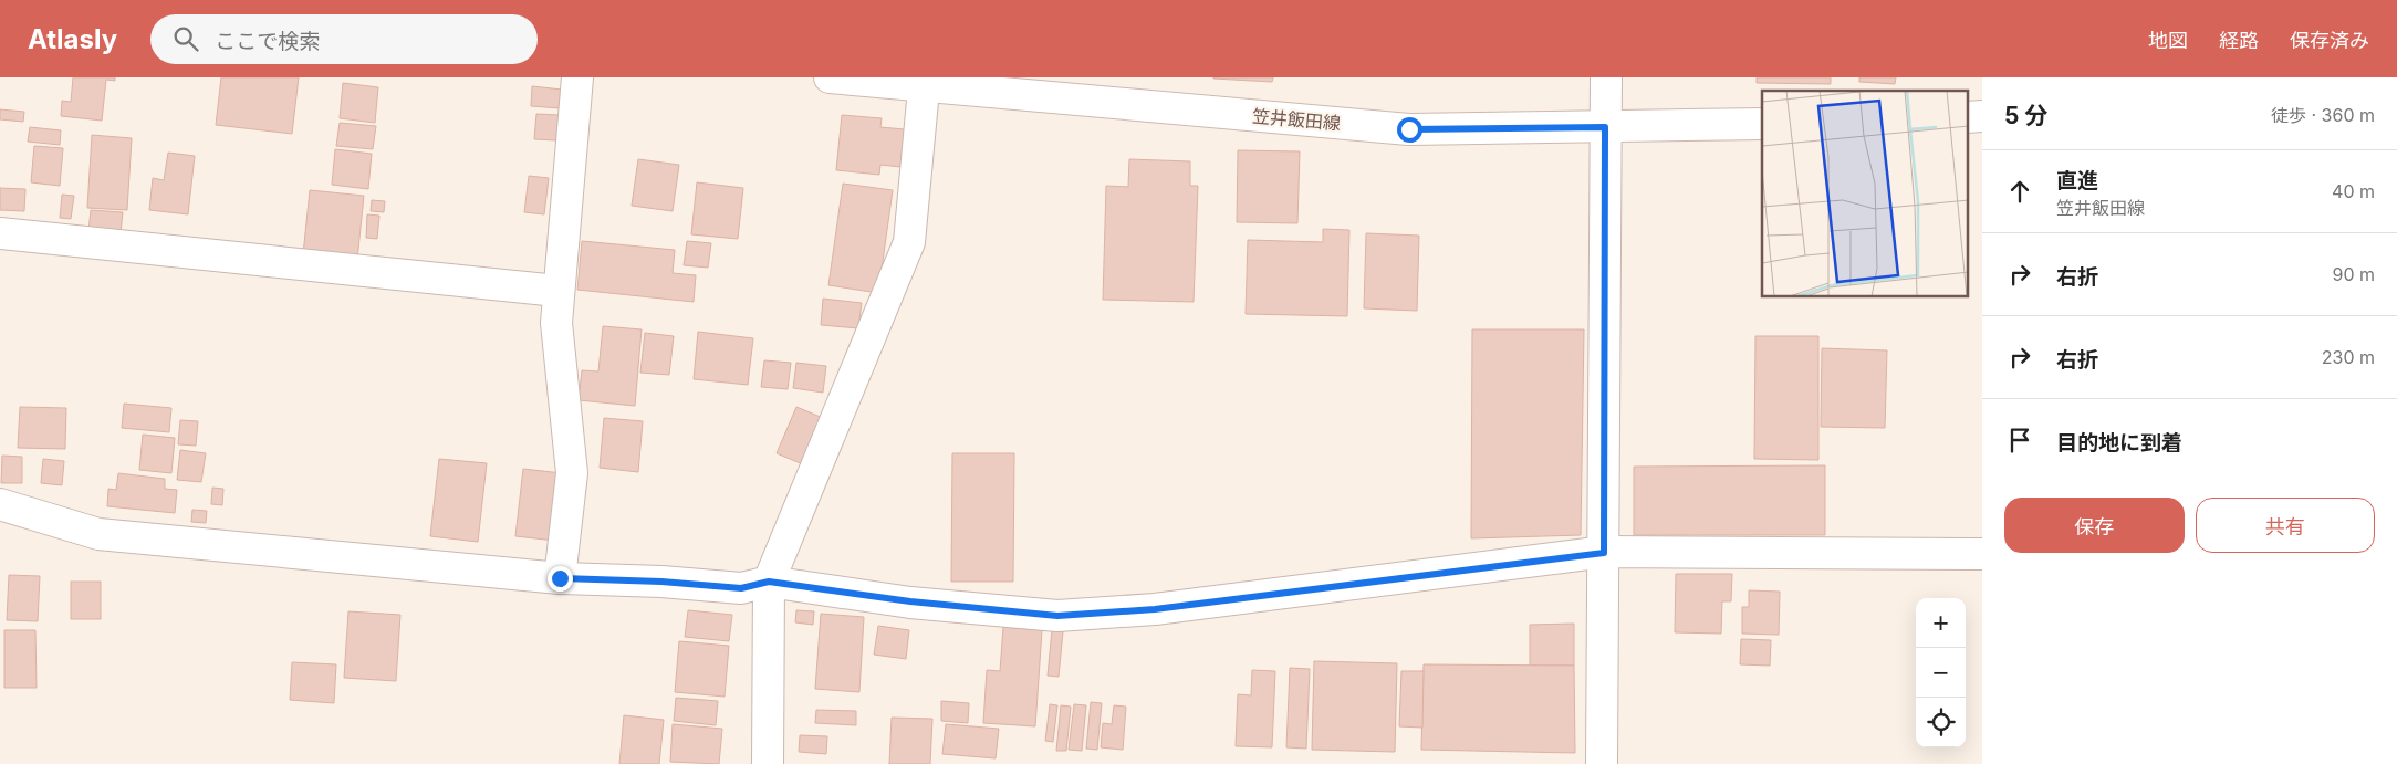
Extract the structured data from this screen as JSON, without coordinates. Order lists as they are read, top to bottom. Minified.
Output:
{"streets":{"street":["笠井飯田線"]},"page":{"header":"Atlasly","search":"ここで検索","nav":["地図","経路","保存済み"],"heading":["5 分","徒歩 · 360 m"],"list":[["直進","笠井飯田線","40 m"],["右折","90 m"],["右折","230 m"],"目的地に到着"],"buttons":["保存","共有"],"map_buttons":["+","−"]}}
